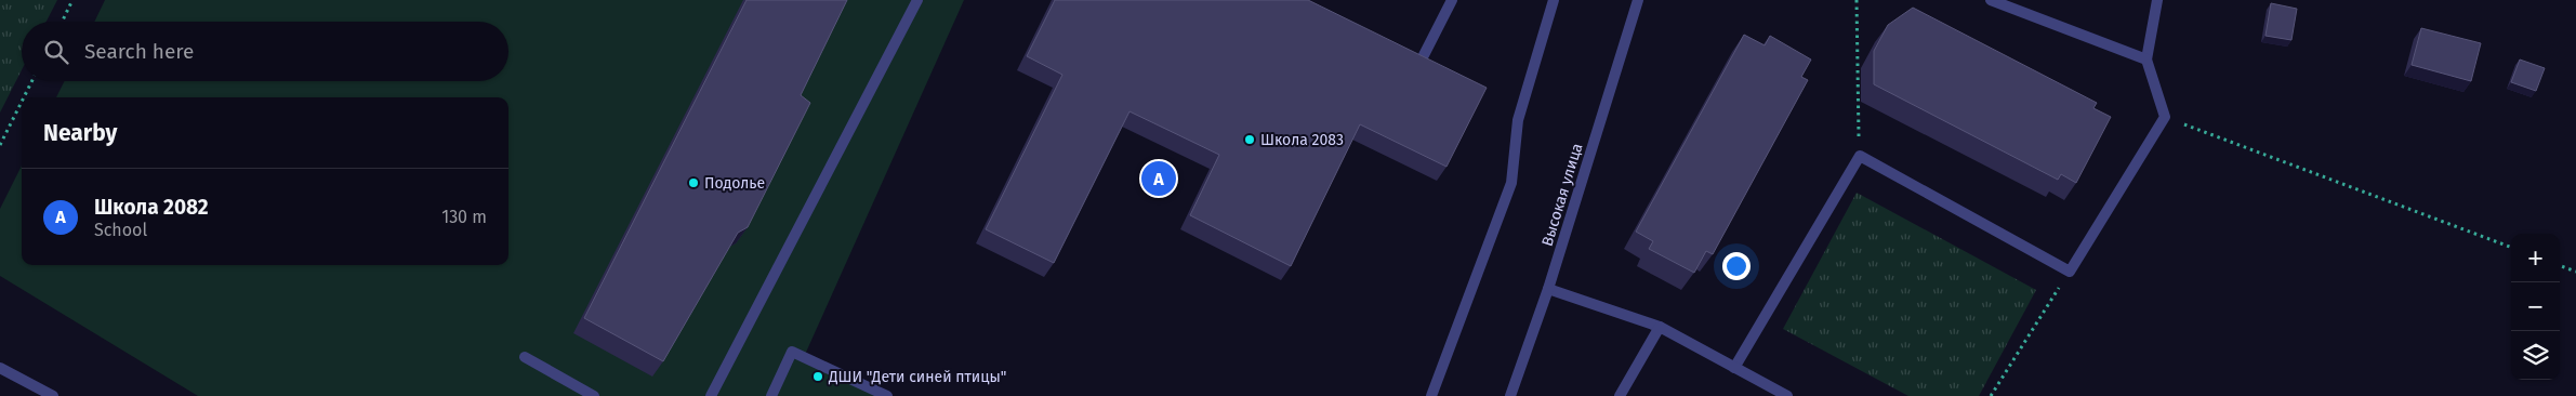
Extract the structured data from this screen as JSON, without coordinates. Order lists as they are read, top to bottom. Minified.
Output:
{"streets":{"street":["Высокая улица"]},"places":["Школа 2083","Подолье","ДШИ \"Дети синей птицы\""],"page":{"search":"Search here","heading":"Nearby","pins":"A","list":[{"mark":"A","name":"Школа 2082","note":"School","value":"130 m"}],"map_buttons":["+","−"]}}
